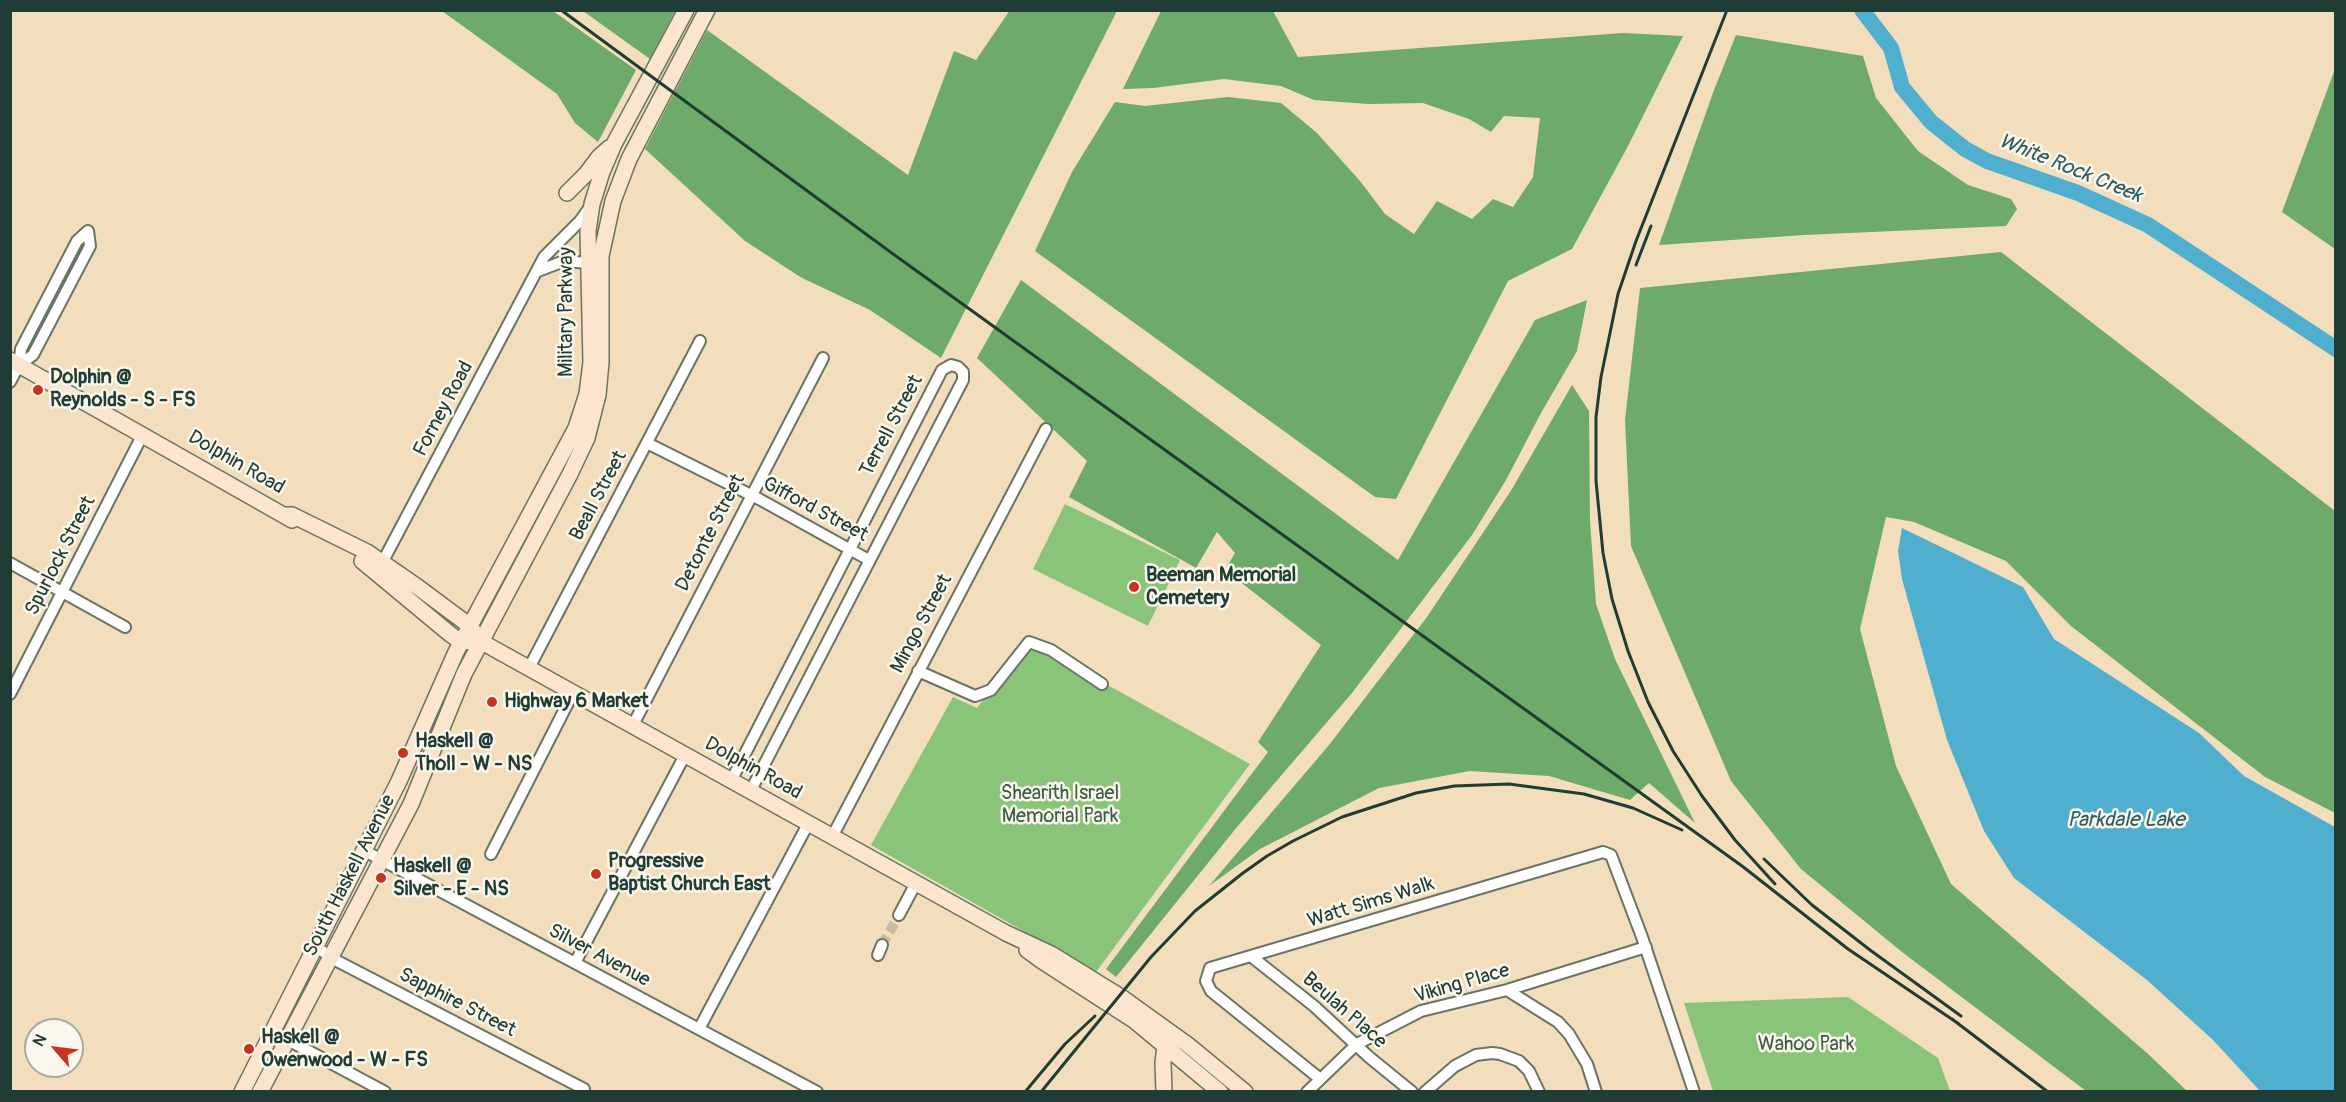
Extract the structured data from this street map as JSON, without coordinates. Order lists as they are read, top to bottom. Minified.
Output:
{"streets":{"main road":["Military Parkway","Dolphin Road","South Haskell Avenue"],"street":["Forney Road","Terrell Street","Beall Street","Gifford Street","Detonte Street","Spurlock Street","Mingo Street","Watt Sims Walk","Silver Avenue","Viking Place","Sapphire Street","Beulah Place"]},"crossings":[["Military Parkway","Forney Road"],["Military Parkway","Dolphin Road"],["Military Parkway","South Haskell Avenue"],["Forney Road","Dolphin Road"],["Terrell Street","Dolphin Road"],["Terrell Street","Gifford Street"],["Dolphin Road","Beall Street"],["Dolphin Road","Detonte Street"],["Dolphin Road","Spurlock Street"],["Dolphin Road","Mingo Street"],["Dolphin Road","South Haskell Avenue"],["Beall Street","Gifford Street"],["Gifford Street","Detonte Street"],["South Haskell Avenue","Silver Avenue"],["South Haskell Avenue","Sapphire Street"],["Watt Sims Walk","Viking Place"],["Watt Sims Walk","Beulah Place"],["Viking Place","Beulah Place"]],"water":["White Rock Creek","Parkdale Lake"],"parks":["Shearith Israel Memorial Park","Wahoo Park"],"places":["Dolphin @ Reynolds - S - FS","Beeman Memorial Cemetery","Highway 6 Market","Haskell @ Tholl - W - NS","Progressive Baptist Church East","Haskell @ Silver - E - NS","Haskell @ Owenwood - W - FS"],"north":"top left"}
